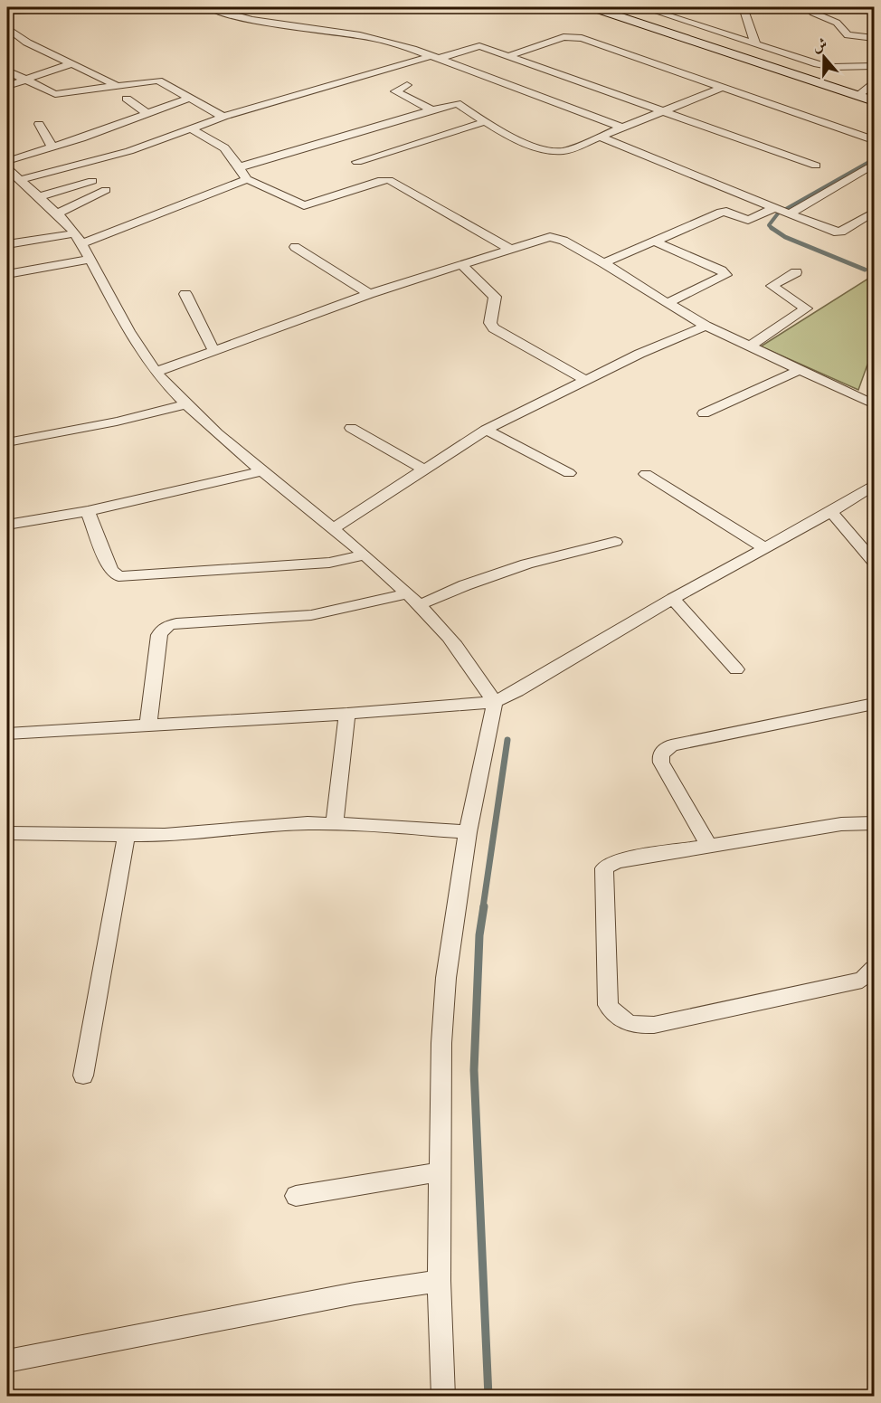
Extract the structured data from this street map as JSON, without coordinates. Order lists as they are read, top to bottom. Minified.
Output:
{"north":"top"}
